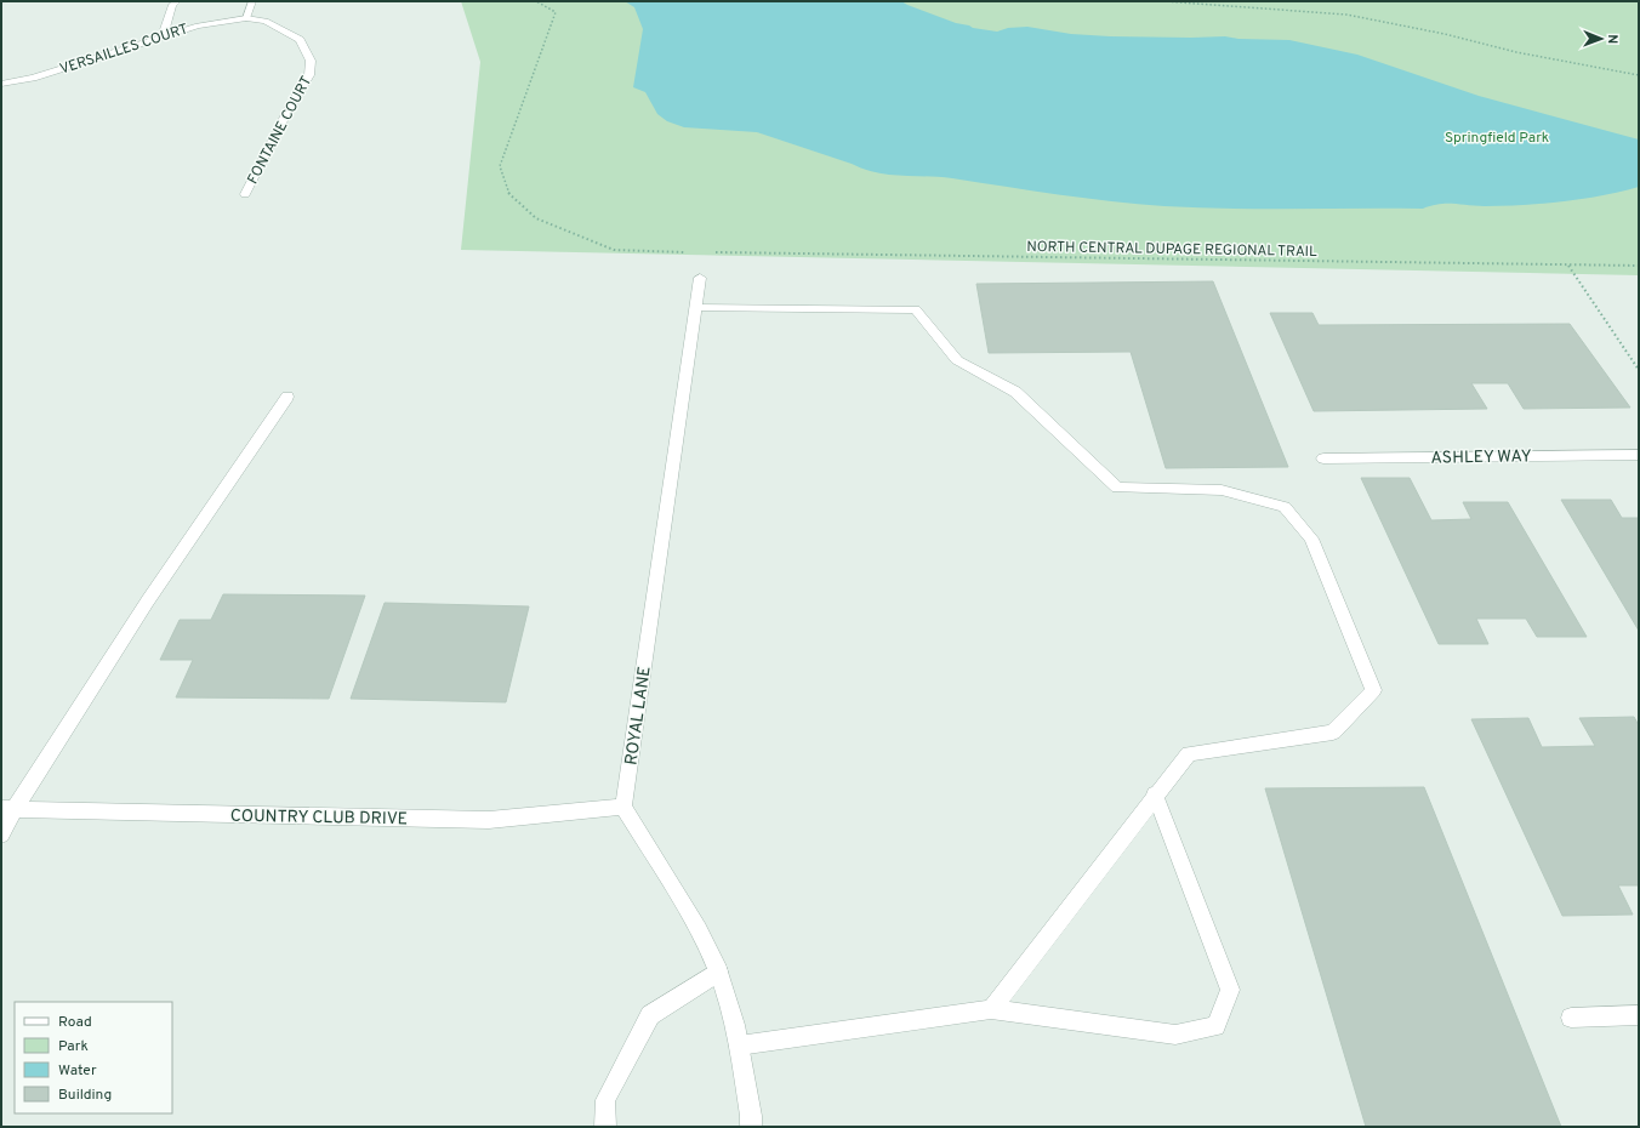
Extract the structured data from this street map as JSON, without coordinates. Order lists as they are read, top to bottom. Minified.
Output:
{"streets":{"street":["VERSAILLES COURT","FONTAINE COURT","ASHLEY WAY","ROYAL LANE","COUNTRY CLUB DRIVE"],"path":["NORTH CENTRAL DUPAGE REGIONAL TRAIL"]},"crossings":[["VERSAILLES COURT","FONTAINE COURT"],["ROYAL LANE","COUNTRY CLUB DRIVE"]],"parks":["Springfield Park"],"legend":["Road","Park","Water","Building"],"north":"right"}
